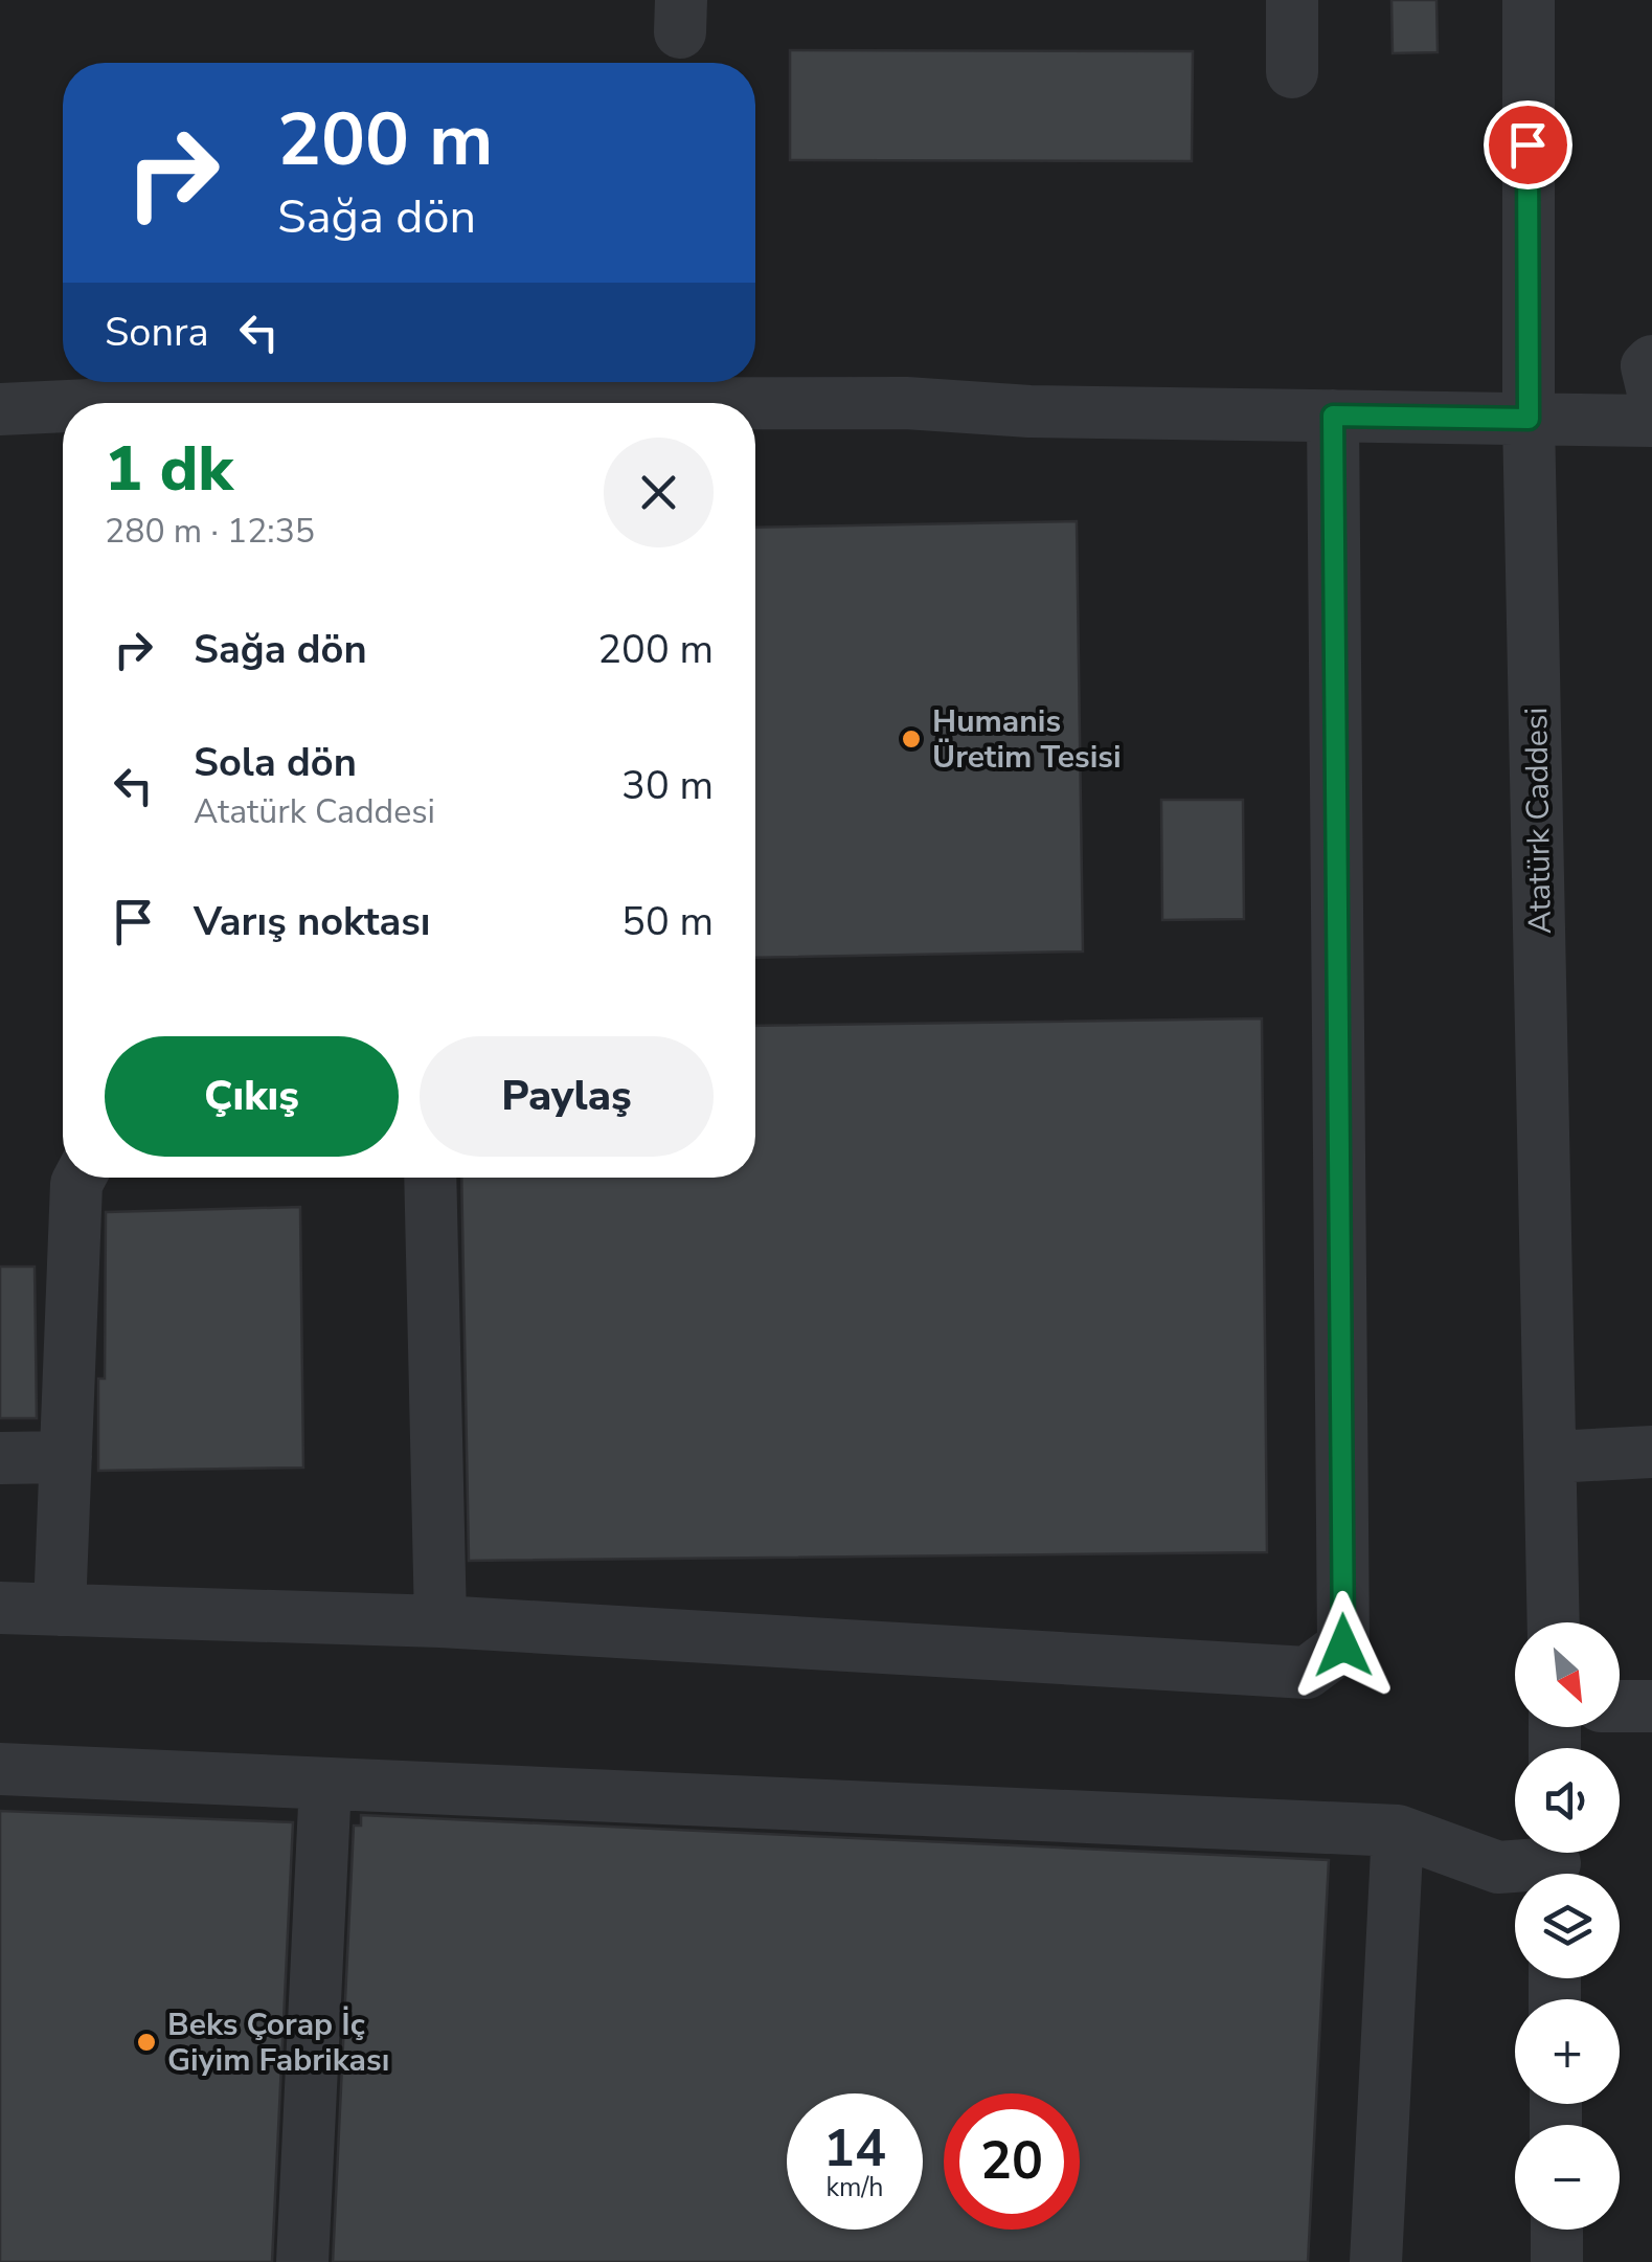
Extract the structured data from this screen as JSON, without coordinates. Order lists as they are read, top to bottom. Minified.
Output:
{"streets":{"street":["Atatürk Caddesi"]},"places":["Humanis Üretim Tesisi","Beks Çorap İç Giyim Fabrikası"],"north":"bottom right","page":{"turn":["200 m","Sağa dön"],"then":"Sonra","heading":["1 dk","280 m · 12:35"],"list":[{"name":"Sağa dön","value":"200 m"},{"name":"Sola dön","note":"Atatürk Caddesi","value":"30 m"},{"name":"Varış noktası","value":"50 m"}],"buttons":["Çıkış","Paylaş"],"map_buttons":["+","−"],"speed":"14 km/h","limit":"20"}}
